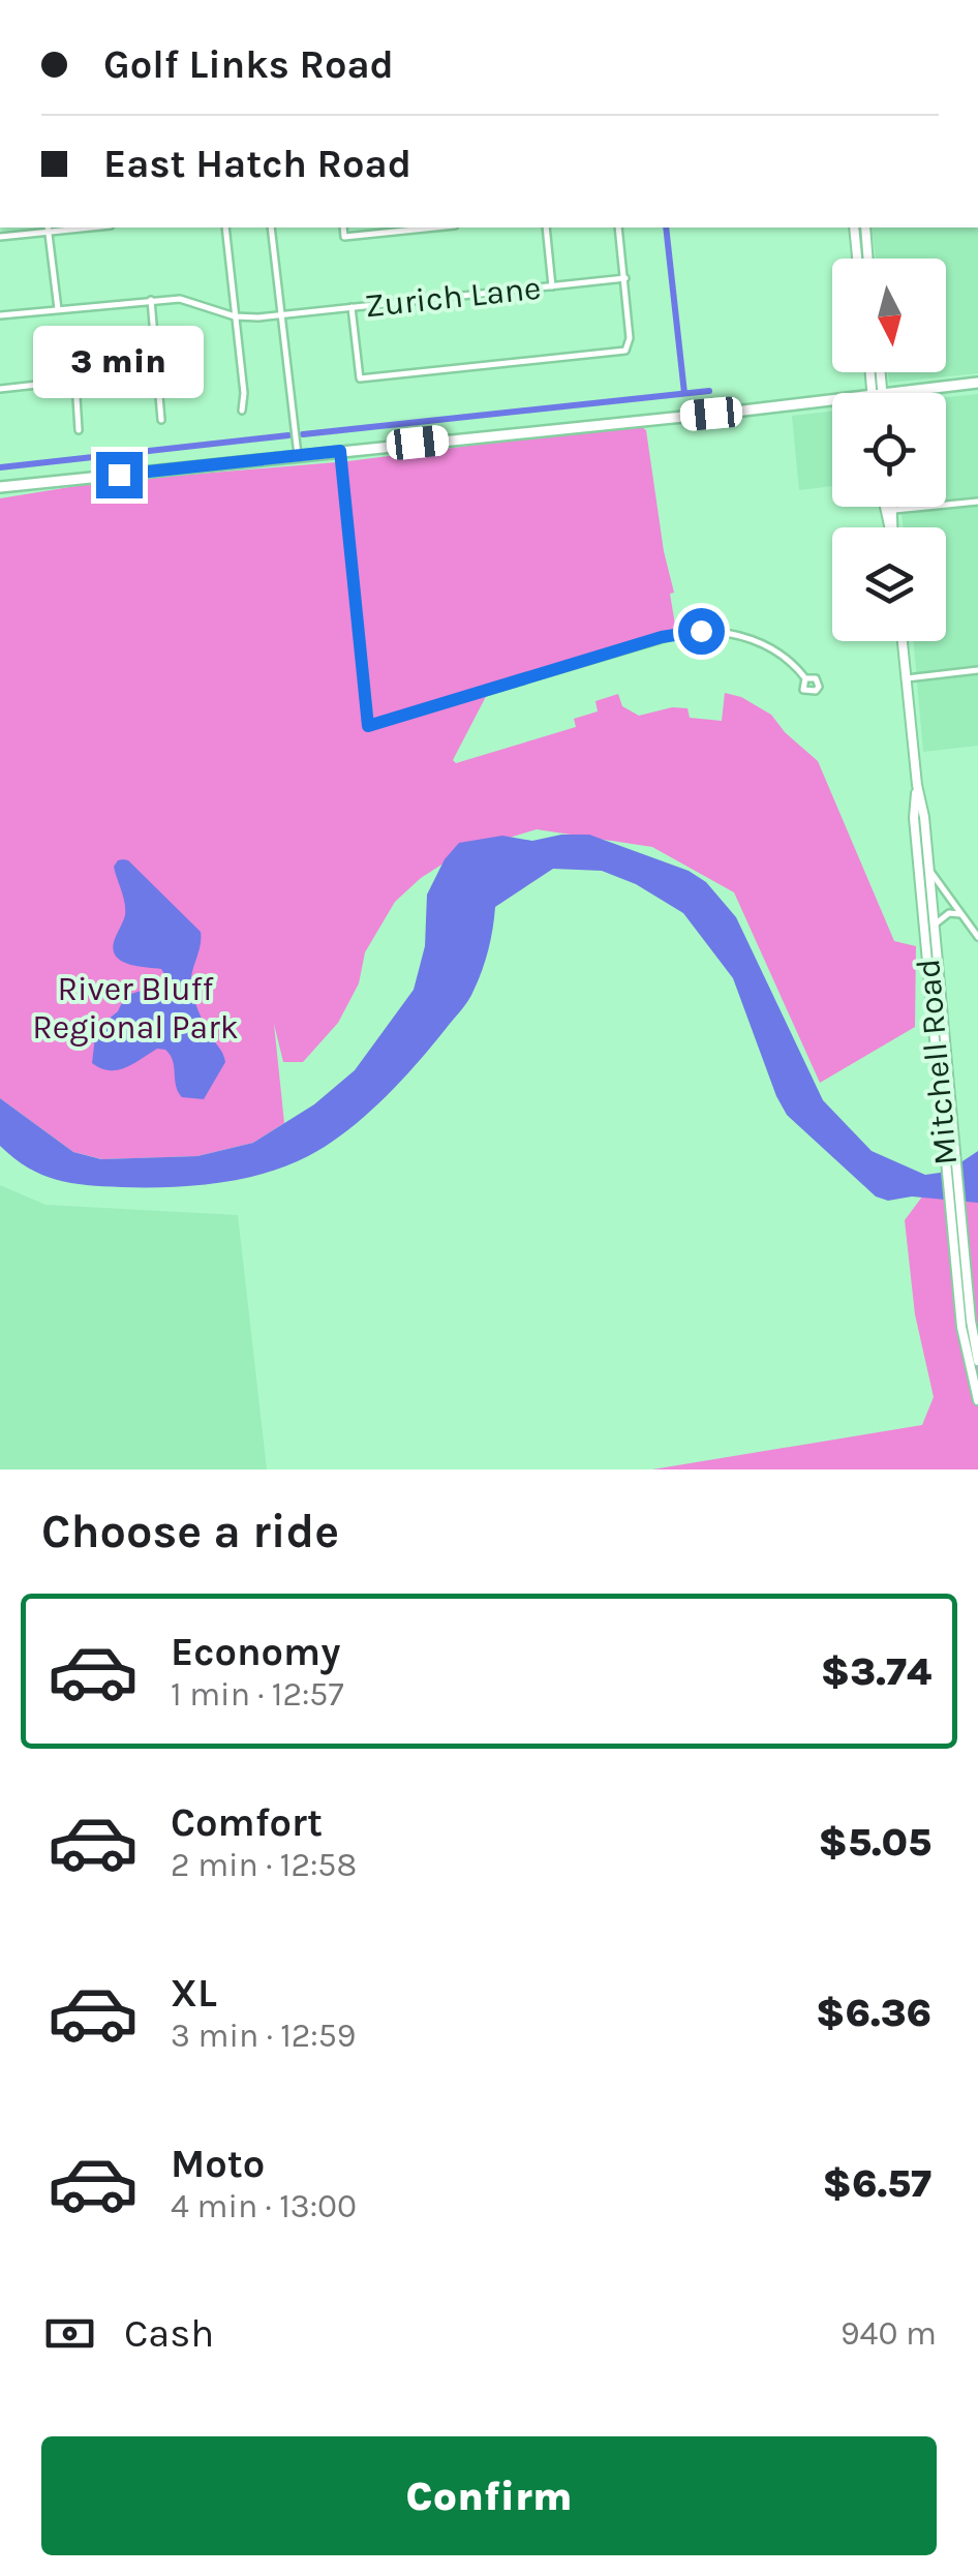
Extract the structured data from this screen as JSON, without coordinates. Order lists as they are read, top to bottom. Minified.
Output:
{"streets":{"main road":["Mitchell Road"],"street":["Zurich Lane"]},"parks":["River Bluff Regional Park"],"north":"bottom","page":{"banner":["Golf Links Road","East Hatch Road"],"bubble":"3 min","heading":"Choose a ride","list":[{"name":"Economy","note":"1 min · 12:57","value":"$3.74"},{"name":"Comfort","note":"2 min · 12:58","value":"$5.05"},{"name":"XL","note":"3 min · 12:59","value":"$6.36"},{"name":"Moto","note":"4 min · 13:00","value":"$6.57"}],"pay":["Cash","940 m"],"buttons":"Confirm"}}
